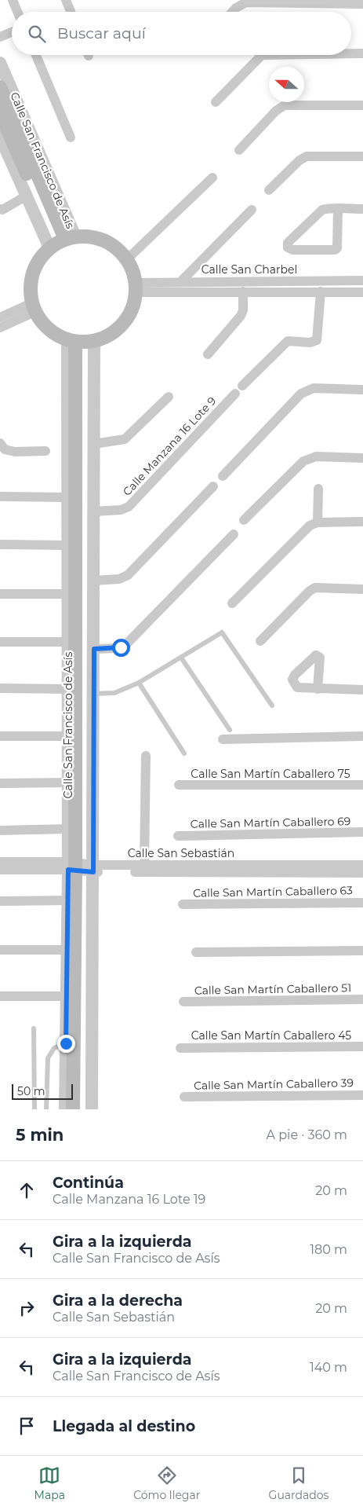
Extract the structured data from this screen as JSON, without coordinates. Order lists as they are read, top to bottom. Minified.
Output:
{"streets":{"main road":["Calle San Francisco de Asís"],"street":["Calle San Charbel","Calle Manzana 16 Lote 9","Calle San Martín Caballero 75","Calle San Martín Caballero 69","Calle San Sebastián","Calle San Martín Caballero 63","Calle San Martín Caballero 51","Calle San Martín Caballero 45","Calle San Martín Caballero 39"]},"crossings":[["Calle San Francisco de Asís","Calle San Charbel"],["Calle San Francisco de Asís","Calle Manzana 16 Lote 9"],["Calle San Francisco de Asís","Calle San Sebastián"]],"scale_bar":"50 m","north":"left","page":{"search":"Buscar aquí","scale":"50 m","heading":["5 min","A pie · 360 m"],"list":[["Continúa","Calle Manzana 16 Lote 19","20 m"],["Gira a la izquierda","Calle San Francisco de Asís","180 m"],["Gira a la derecha","Calle San Sebastián","20 m"],["Gira a la izquierda","Calle San Francisco de Asís","140 m"],"Llegada al destino"],"nav":["Mapa","Cómo llegar","Guardados"]}}
